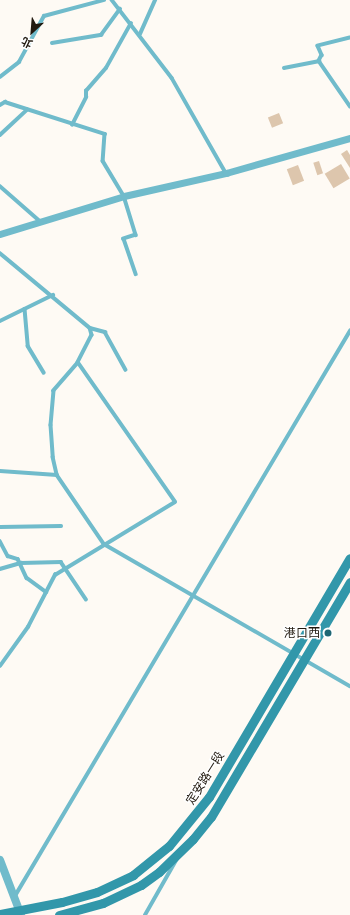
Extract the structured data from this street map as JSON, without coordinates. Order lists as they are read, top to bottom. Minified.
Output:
{"streets":{"main road":["定安路一段"]},"places":["港口西"],"north":"bottom left"}
